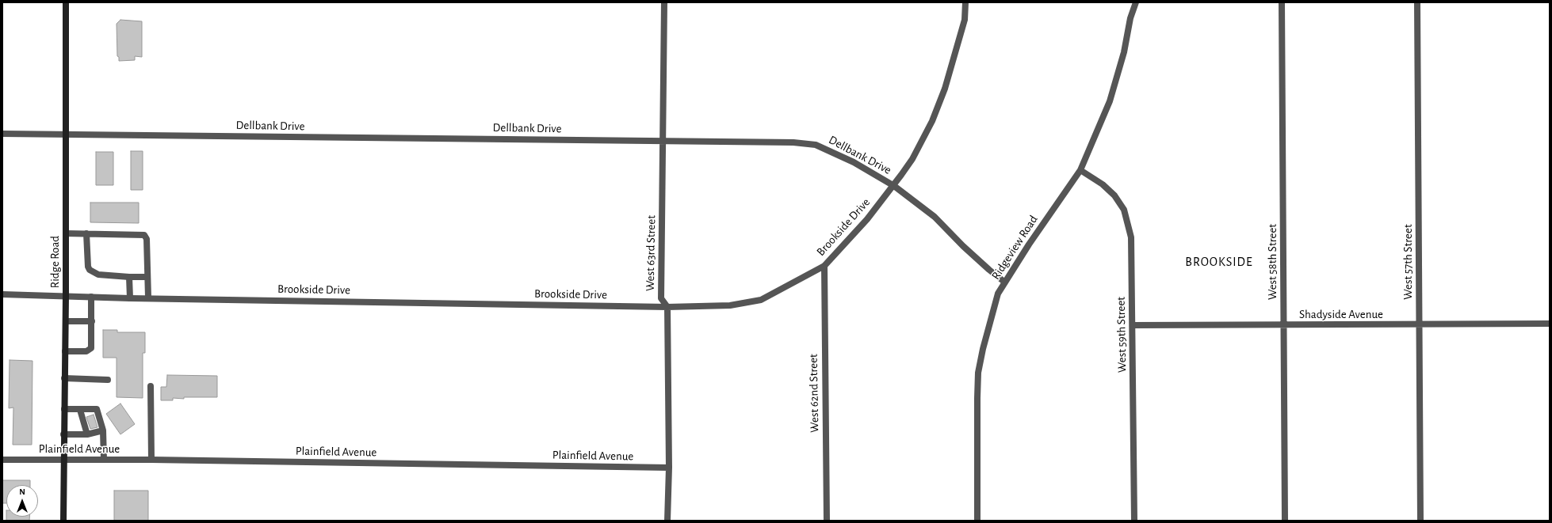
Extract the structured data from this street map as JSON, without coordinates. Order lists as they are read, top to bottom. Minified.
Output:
{"streets":{"main road":["Ridge Road"],"street":["Dellbank Drive","Brookside Drive","Ridgeview Road","West 63rd Street","West 58th Street","West 57th Street","Shadyside Avenue","West 59th Street","West 62nd Street","Plainfield Avenue"]},"crossings":[["Dellbank Drive","Brookside Drive"],["Dellbank Drive","Ridgeview Road"],["Dellbank Drive","West 63rd Street"],["Dellbank Drive","Ridge Road"],["Brookside Drive","West 63rd Street"],["Brookside Drive","Ridge Road"],["Brookside Drive","West 62nd Street"],["Ridgeview Road","West 59th Street"],["West 63rd Street","Plainfield Avenue"],["Ridge Road","Plainfield Avenue"],["West 58th Street","Shadyside Avenue"],["West 57th Street","Shadyside Avenue"],["Shadyside Avenue","West 59th Street"]],"districts":["BROOKSIDE"],"north":"top"}
